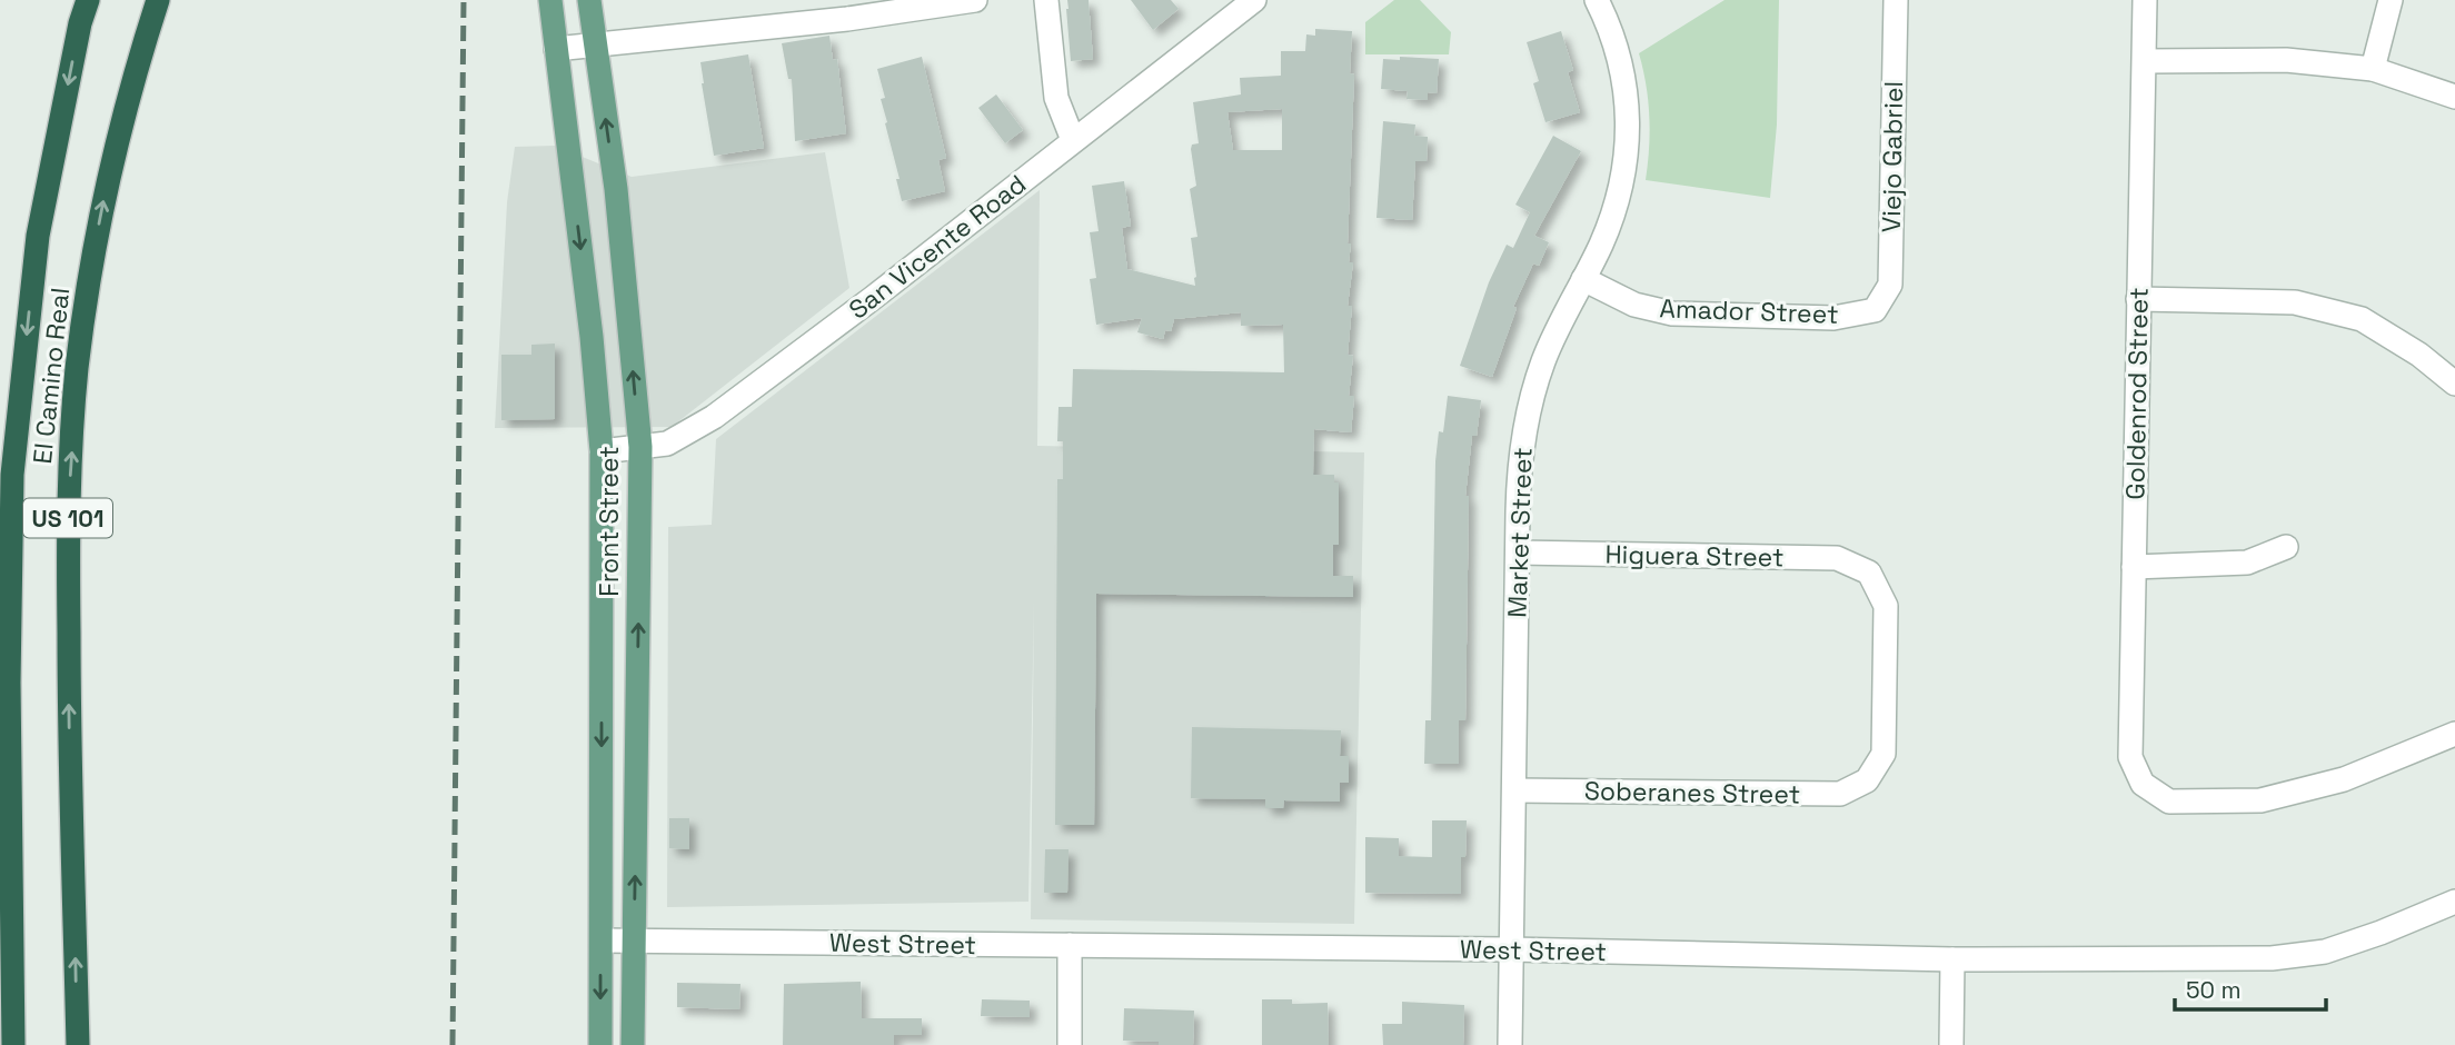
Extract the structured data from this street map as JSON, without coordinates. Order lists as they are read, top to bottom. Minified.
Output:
{"streets":{"highway":["El Camino Real","US 101"],"main road":["Front Street"],"street":["Viejo Gabriel","San Vicente Road","Amador Street","Goldenrod Street","Market Street","Higuera Street","Soberanes Street","West Street"]},"crossings":[["Viejo Gabriel","Amador Street"],["San Vicente Road","Front Street"],["Amador Street","Market Street"],["Front Street","West Street"],["Market Street","Higuera Street"],["Market Street","Soberanes Street"],["Market Street","West Street"],["Higuera Street","Soberanes Street"]],"scale_bar":"50 m"}
